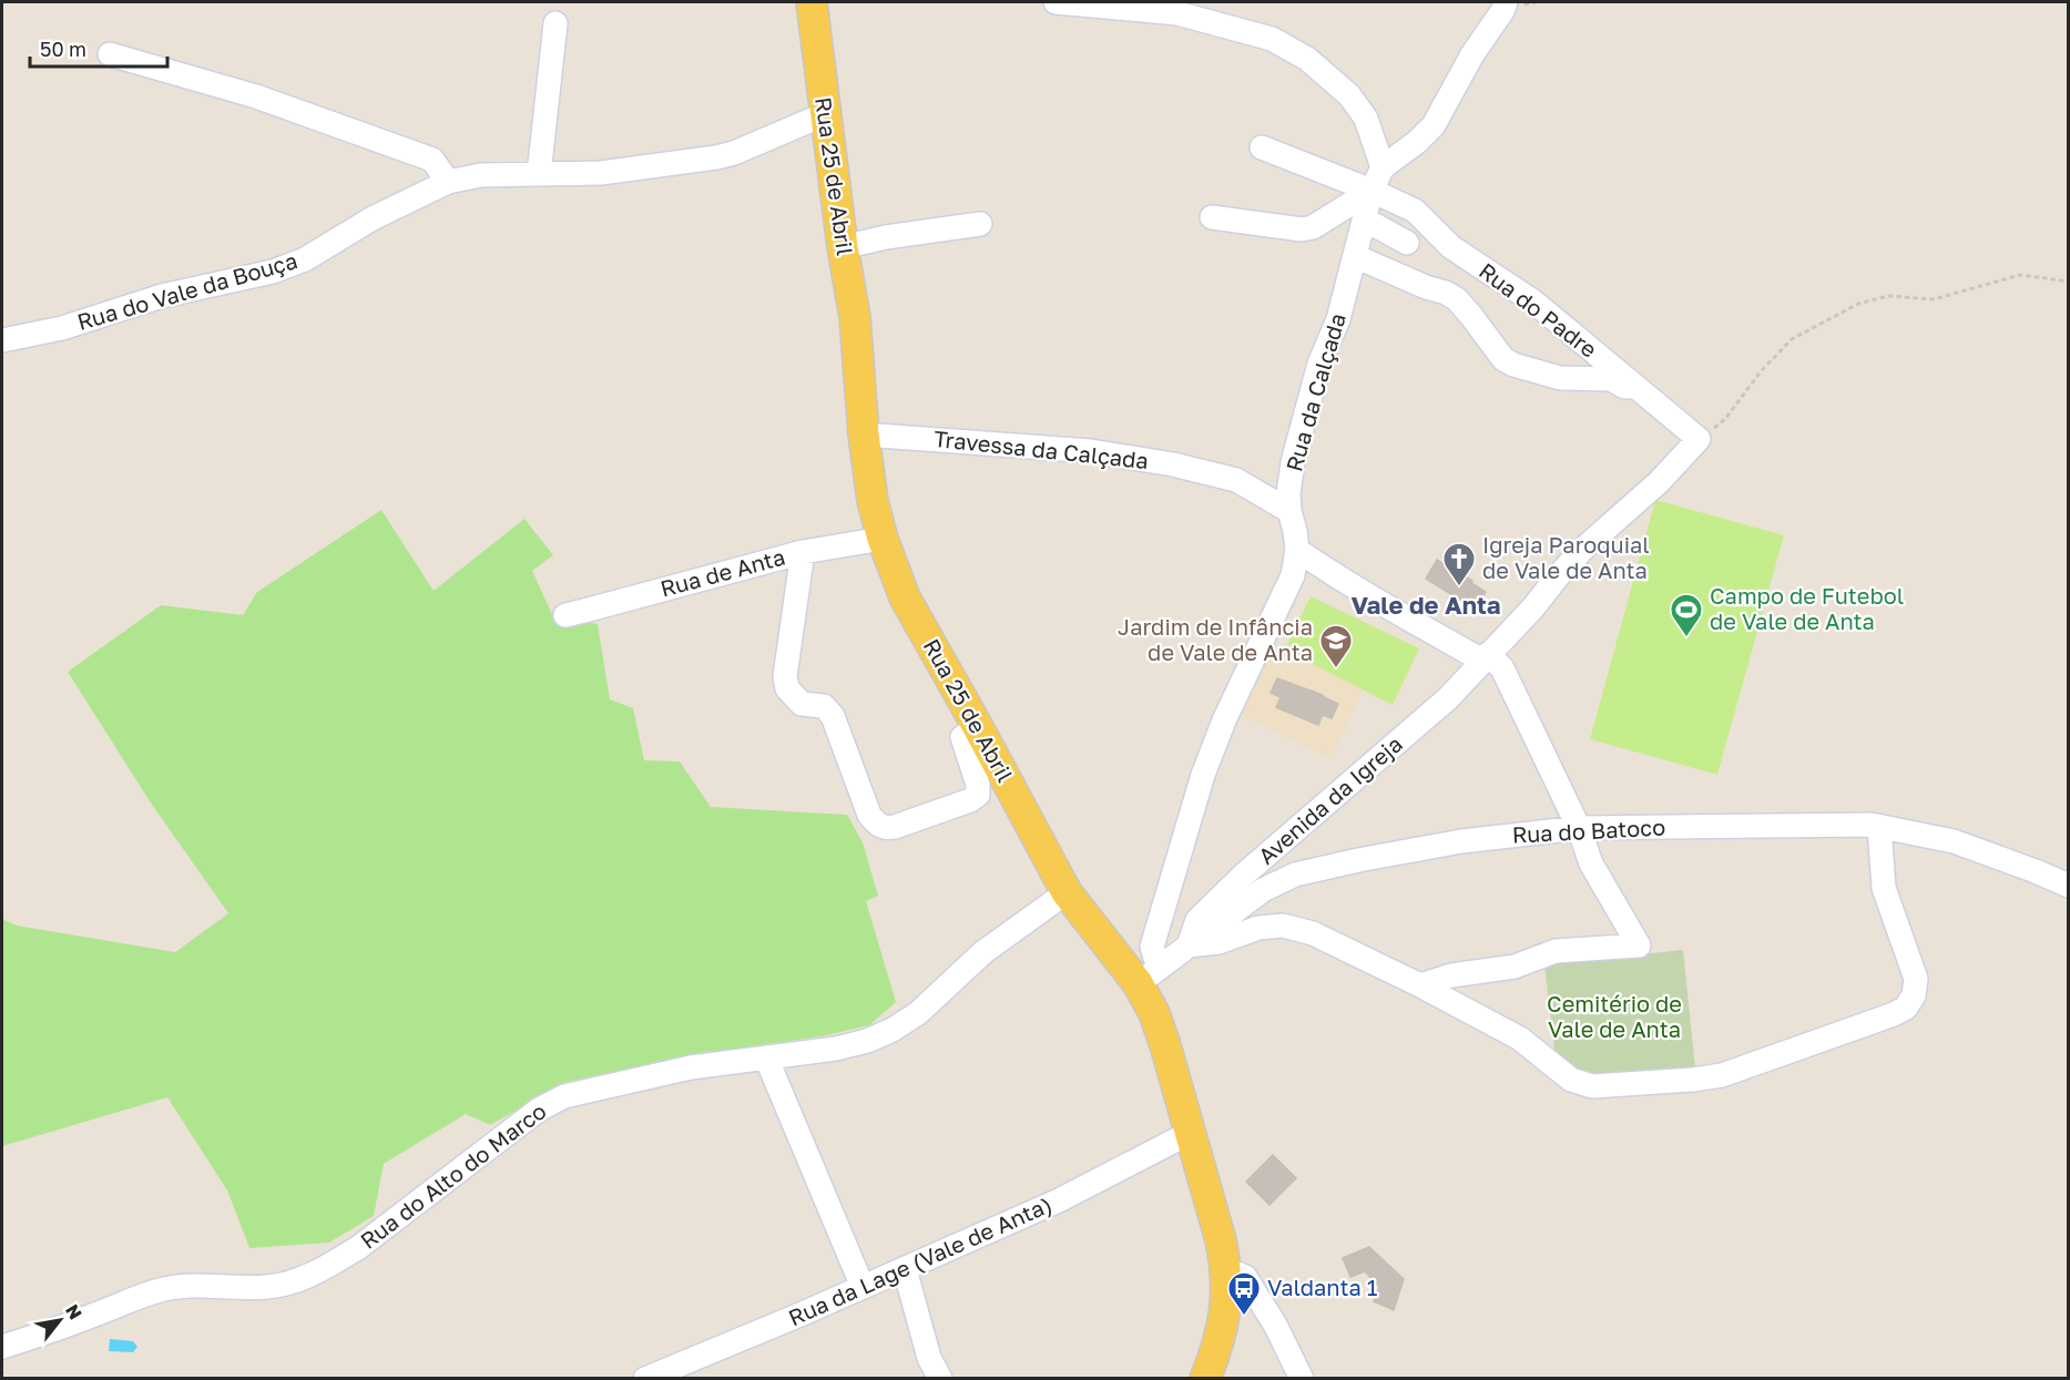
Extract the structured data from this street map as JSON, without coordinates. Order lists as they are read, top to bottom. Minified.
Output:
{"streets":{"main road":["Rua 25 de Abril"],"street":["Rua do Vale da Bouça","Rua do Padre","Rua da Calçada","Travessa da Calçada","Rua de Anta","Avenida da Igreja","Rua do Batoco","Rua do Alto do Marco","Rua da Lage (Vale de Anta)"]},"crossings":[["Rua 25 de Abril","Rua do Vale da Bouça"],["Rua 25 de Abril","Rua da Calçada"],["Rua 25 de Abril","Travessa da Calçada"],["Rua 25 de Abril","Rua de Anta"],["Rua 25 de Abril","Rua do Batoco"],["Rua 25 de Abril","Rua do Alto do Marco"],["Rua 25 de Abril","Rua da Lage (Vale de Anta)"],["Rua do Padre","Rua da Calçada"],["Rua do Padre","Avenida da Igreja"],["Rua da Calçada","Travessa da Calçada"],["Rua da Calçada","Rua do Batoco"],["Avenida da Igreja","Rua do Batoco"]],"districts":["Vale de Anta"],"parks":["Cemitério de Vale de Anta"],"places":{"church":["Igreja Paroquial de Vale de Anta"],"sports":["Campo de Futebol de Vale de Anta"],"school or university":["Jardim de Infância de Vale de Anta"],"bus stop":["Valdanta 1"]},"scale_bar":"50 m","north":"top right"}
